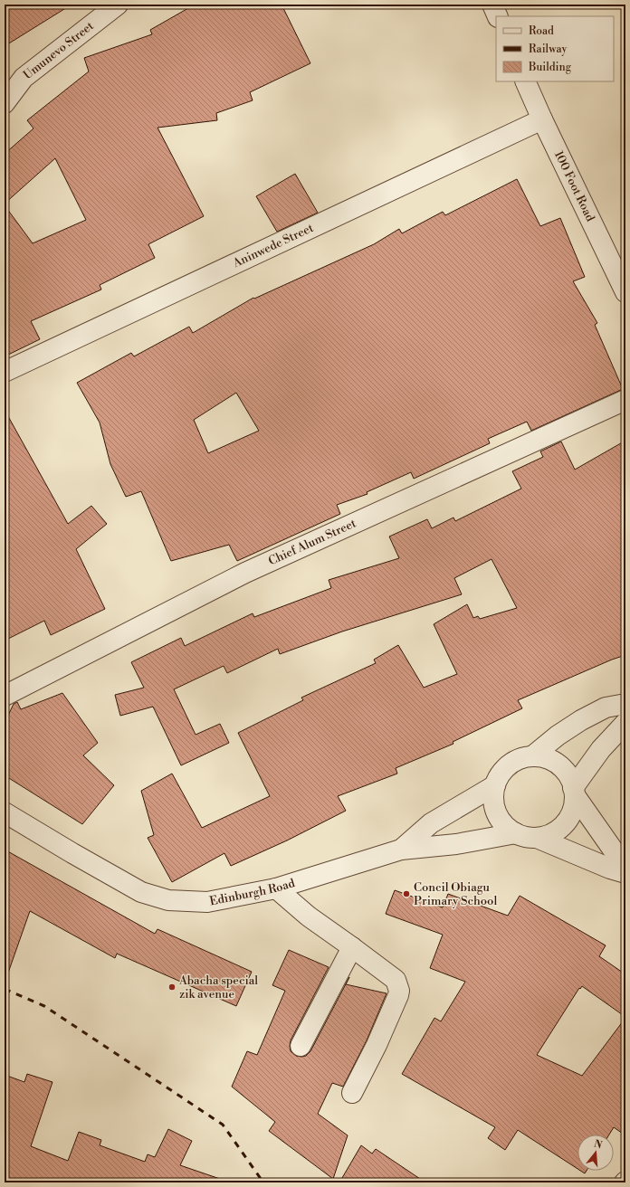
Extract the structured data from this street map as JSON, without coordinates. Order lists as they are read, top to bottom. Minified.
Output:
{"streets":{"street":["Umunevo Street","100 Foot Road","Aninwede Street","Chief Alum Street","Edinburgh Road"]},"crossings":[["100 Foot Road","Aninwede Street"]],"places":["Concil Obiagu Primary School","Abacha special zik avenue"],"legend":["Road","Railway","Building"],"north":"top"}
